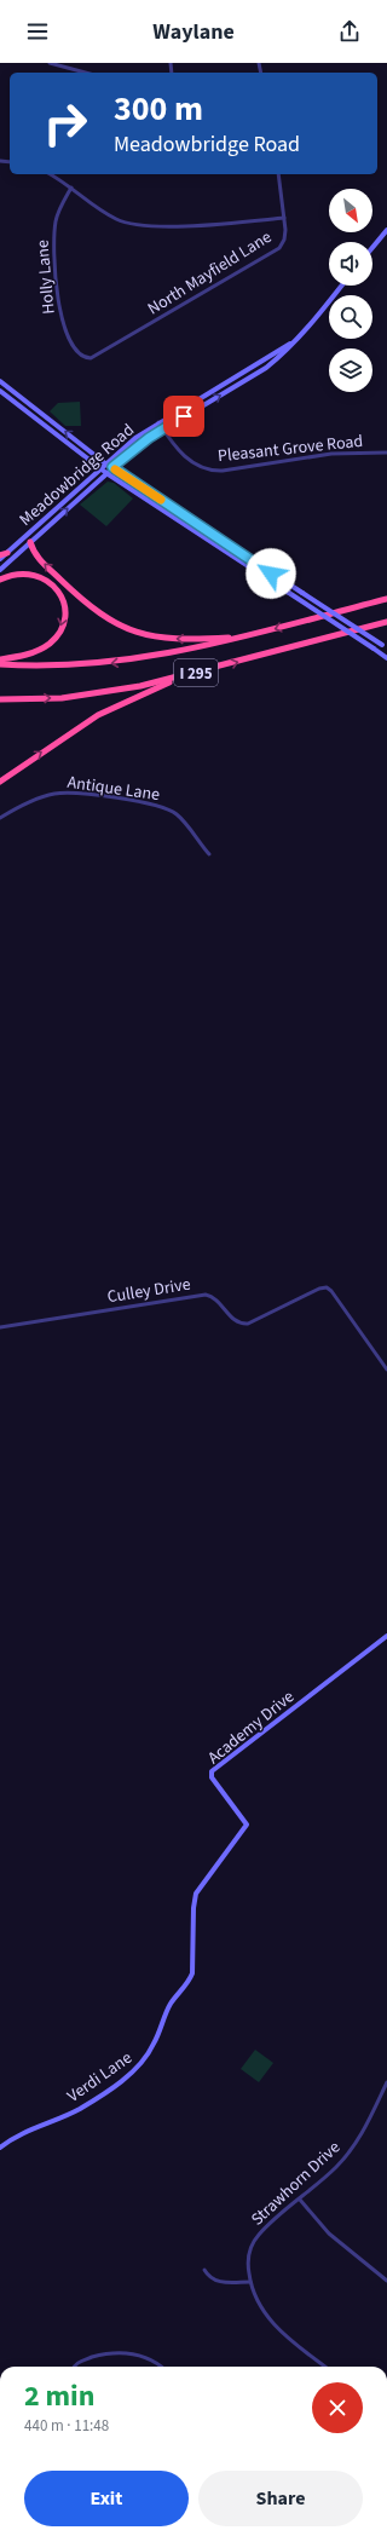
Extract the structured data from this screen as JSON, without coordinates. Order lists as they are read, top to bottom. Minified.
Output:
{"streets":{"highway":["I 295"],"main road":["Meadowbridge Road","Academy Drive","Verdi Lane"],"street":["North Mayfield Lane","Holly Lane","Pleasant Grove Road","Antique Lane","Culley Drive","Strawhorn Drive"]},"crossings":[["North Mayfield Lane","Holly Lane"],["Pleasant Grove Road","Meadowbridge Road"],["Academy Drive","Verdi Lane"]],"north":"bottom right","page":{"header":"Waylane","turn":["300 m","Meadowbridge Road"],"heading":["2 min","440 m · 11:48"],"buttons":["Exit","Share"]}}
